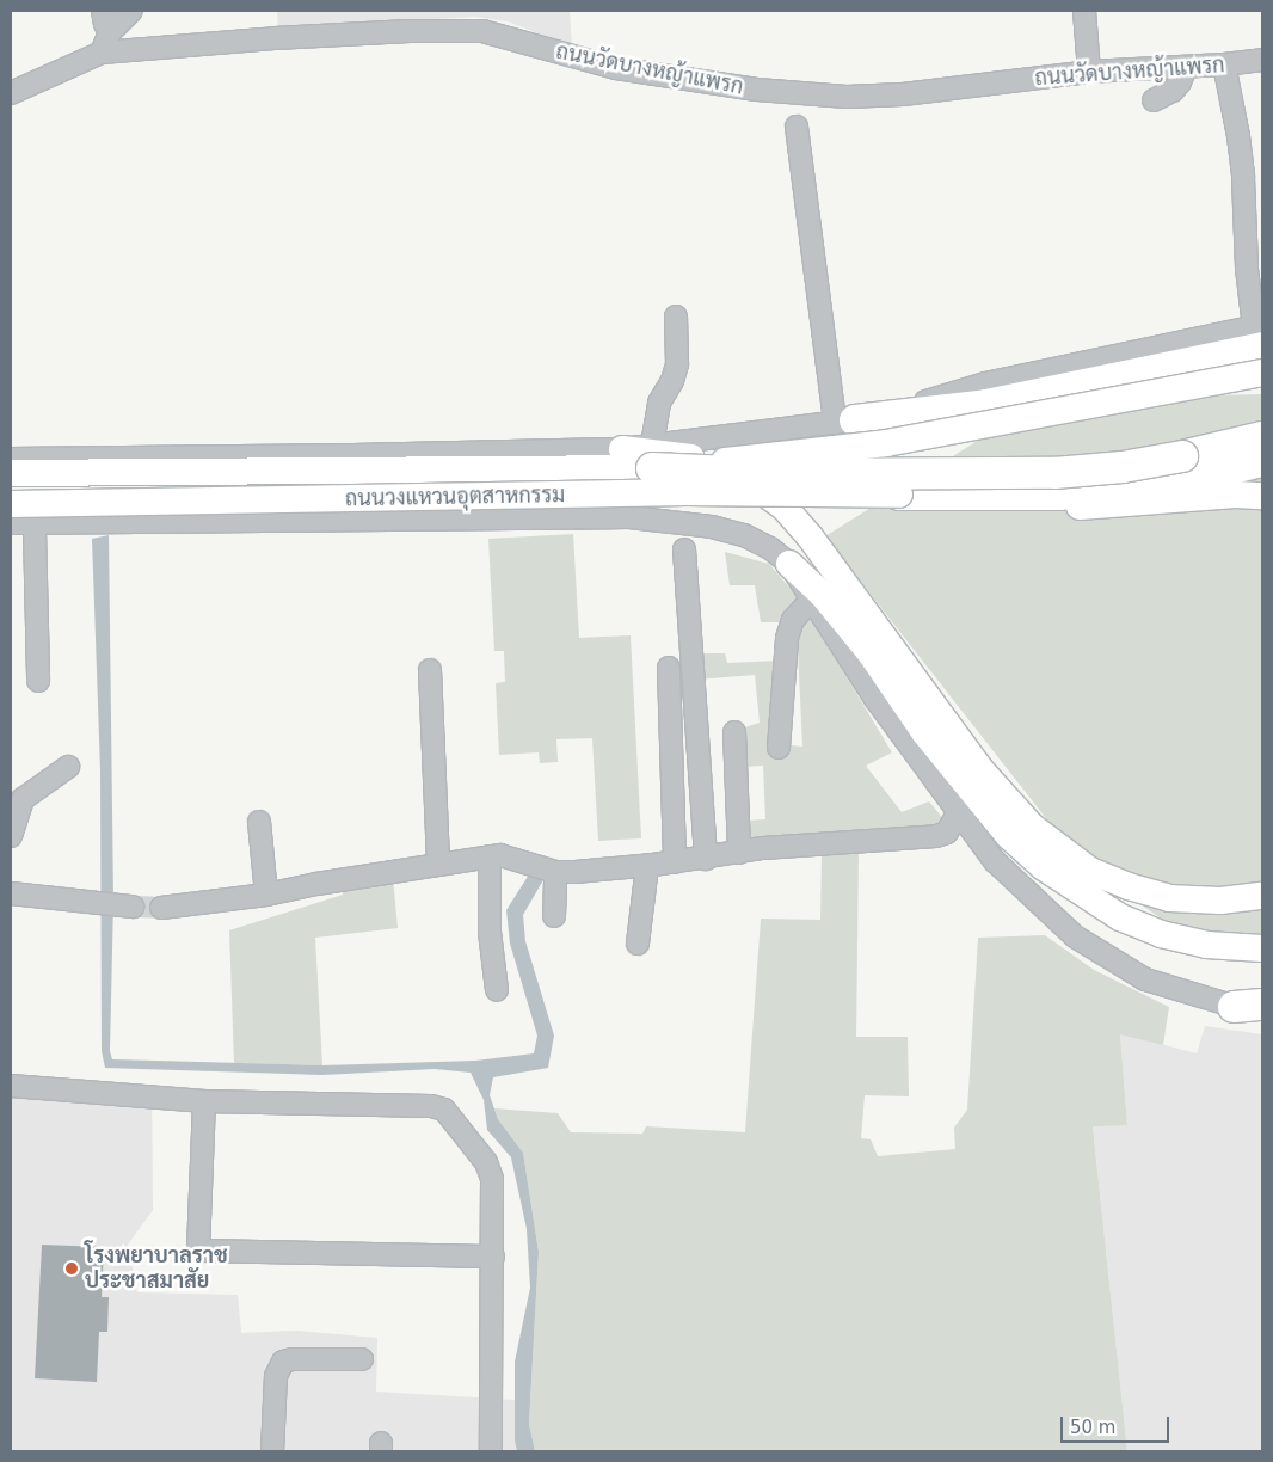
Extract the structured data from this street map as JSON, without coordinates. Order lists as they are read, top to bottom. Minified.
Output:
{"streets":{"main road":["ถนนวงแหวนอุตสาหกรรม"],"street":["ถนนวัดบางหญ้าแพรก"]},"places":["โรงพยาบาลราช ประชาสมาสัย"],"scale_bar":"50 m"}
